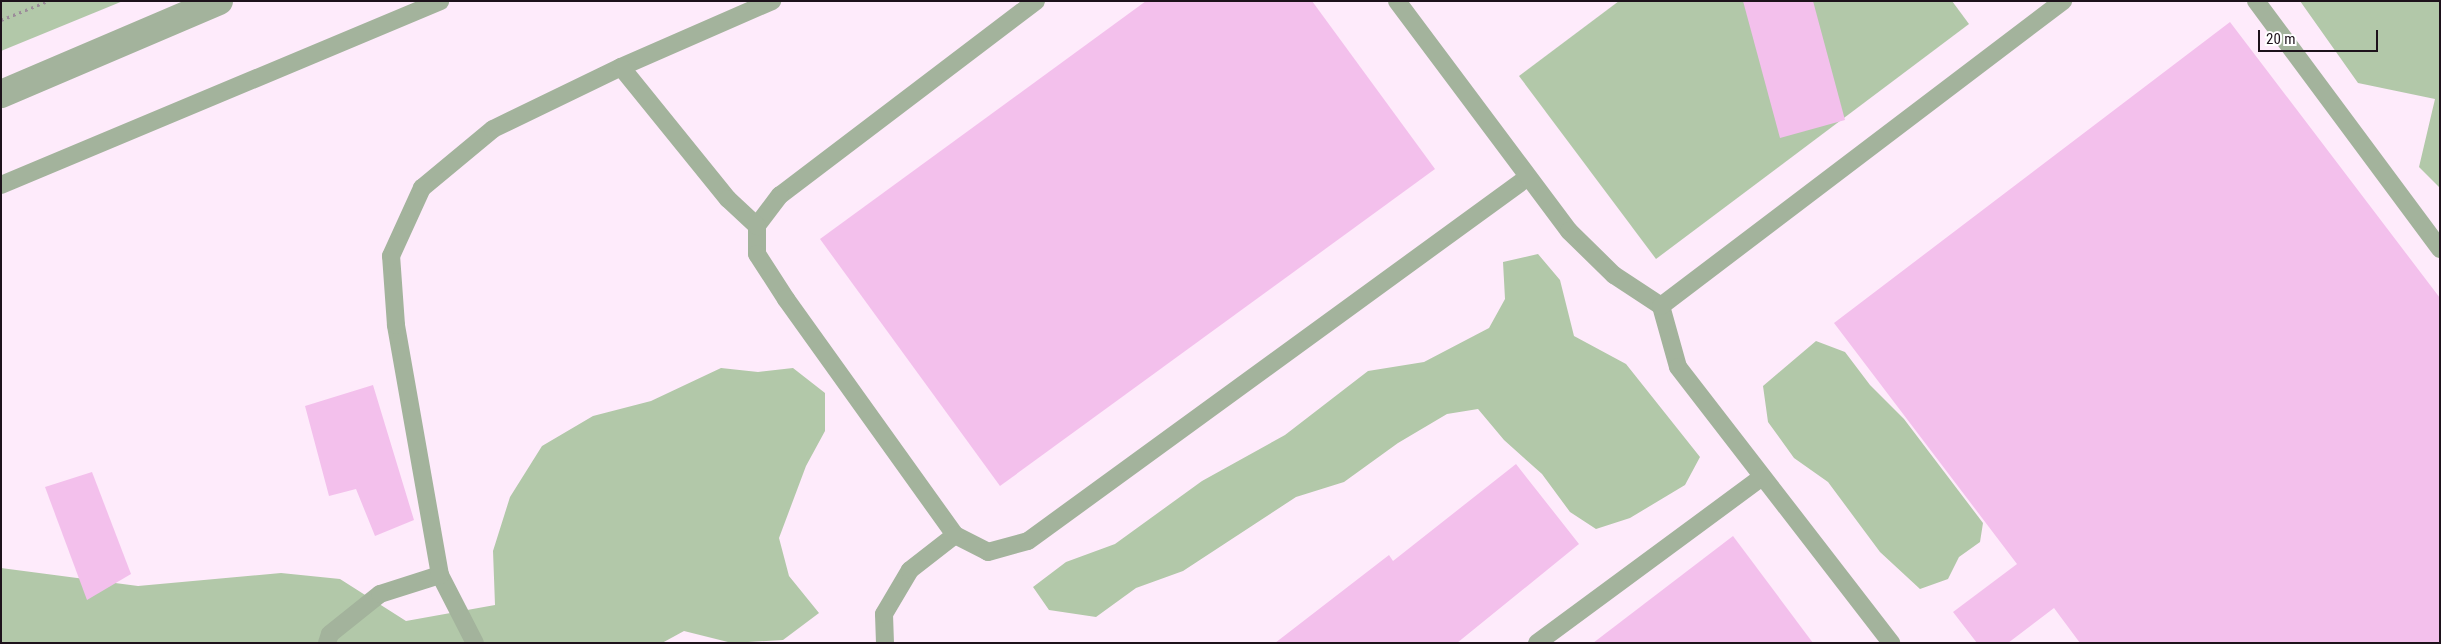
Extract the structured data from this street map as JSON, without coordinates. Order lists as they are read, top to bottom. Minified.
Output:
{"scale_bar":"20 m"}
